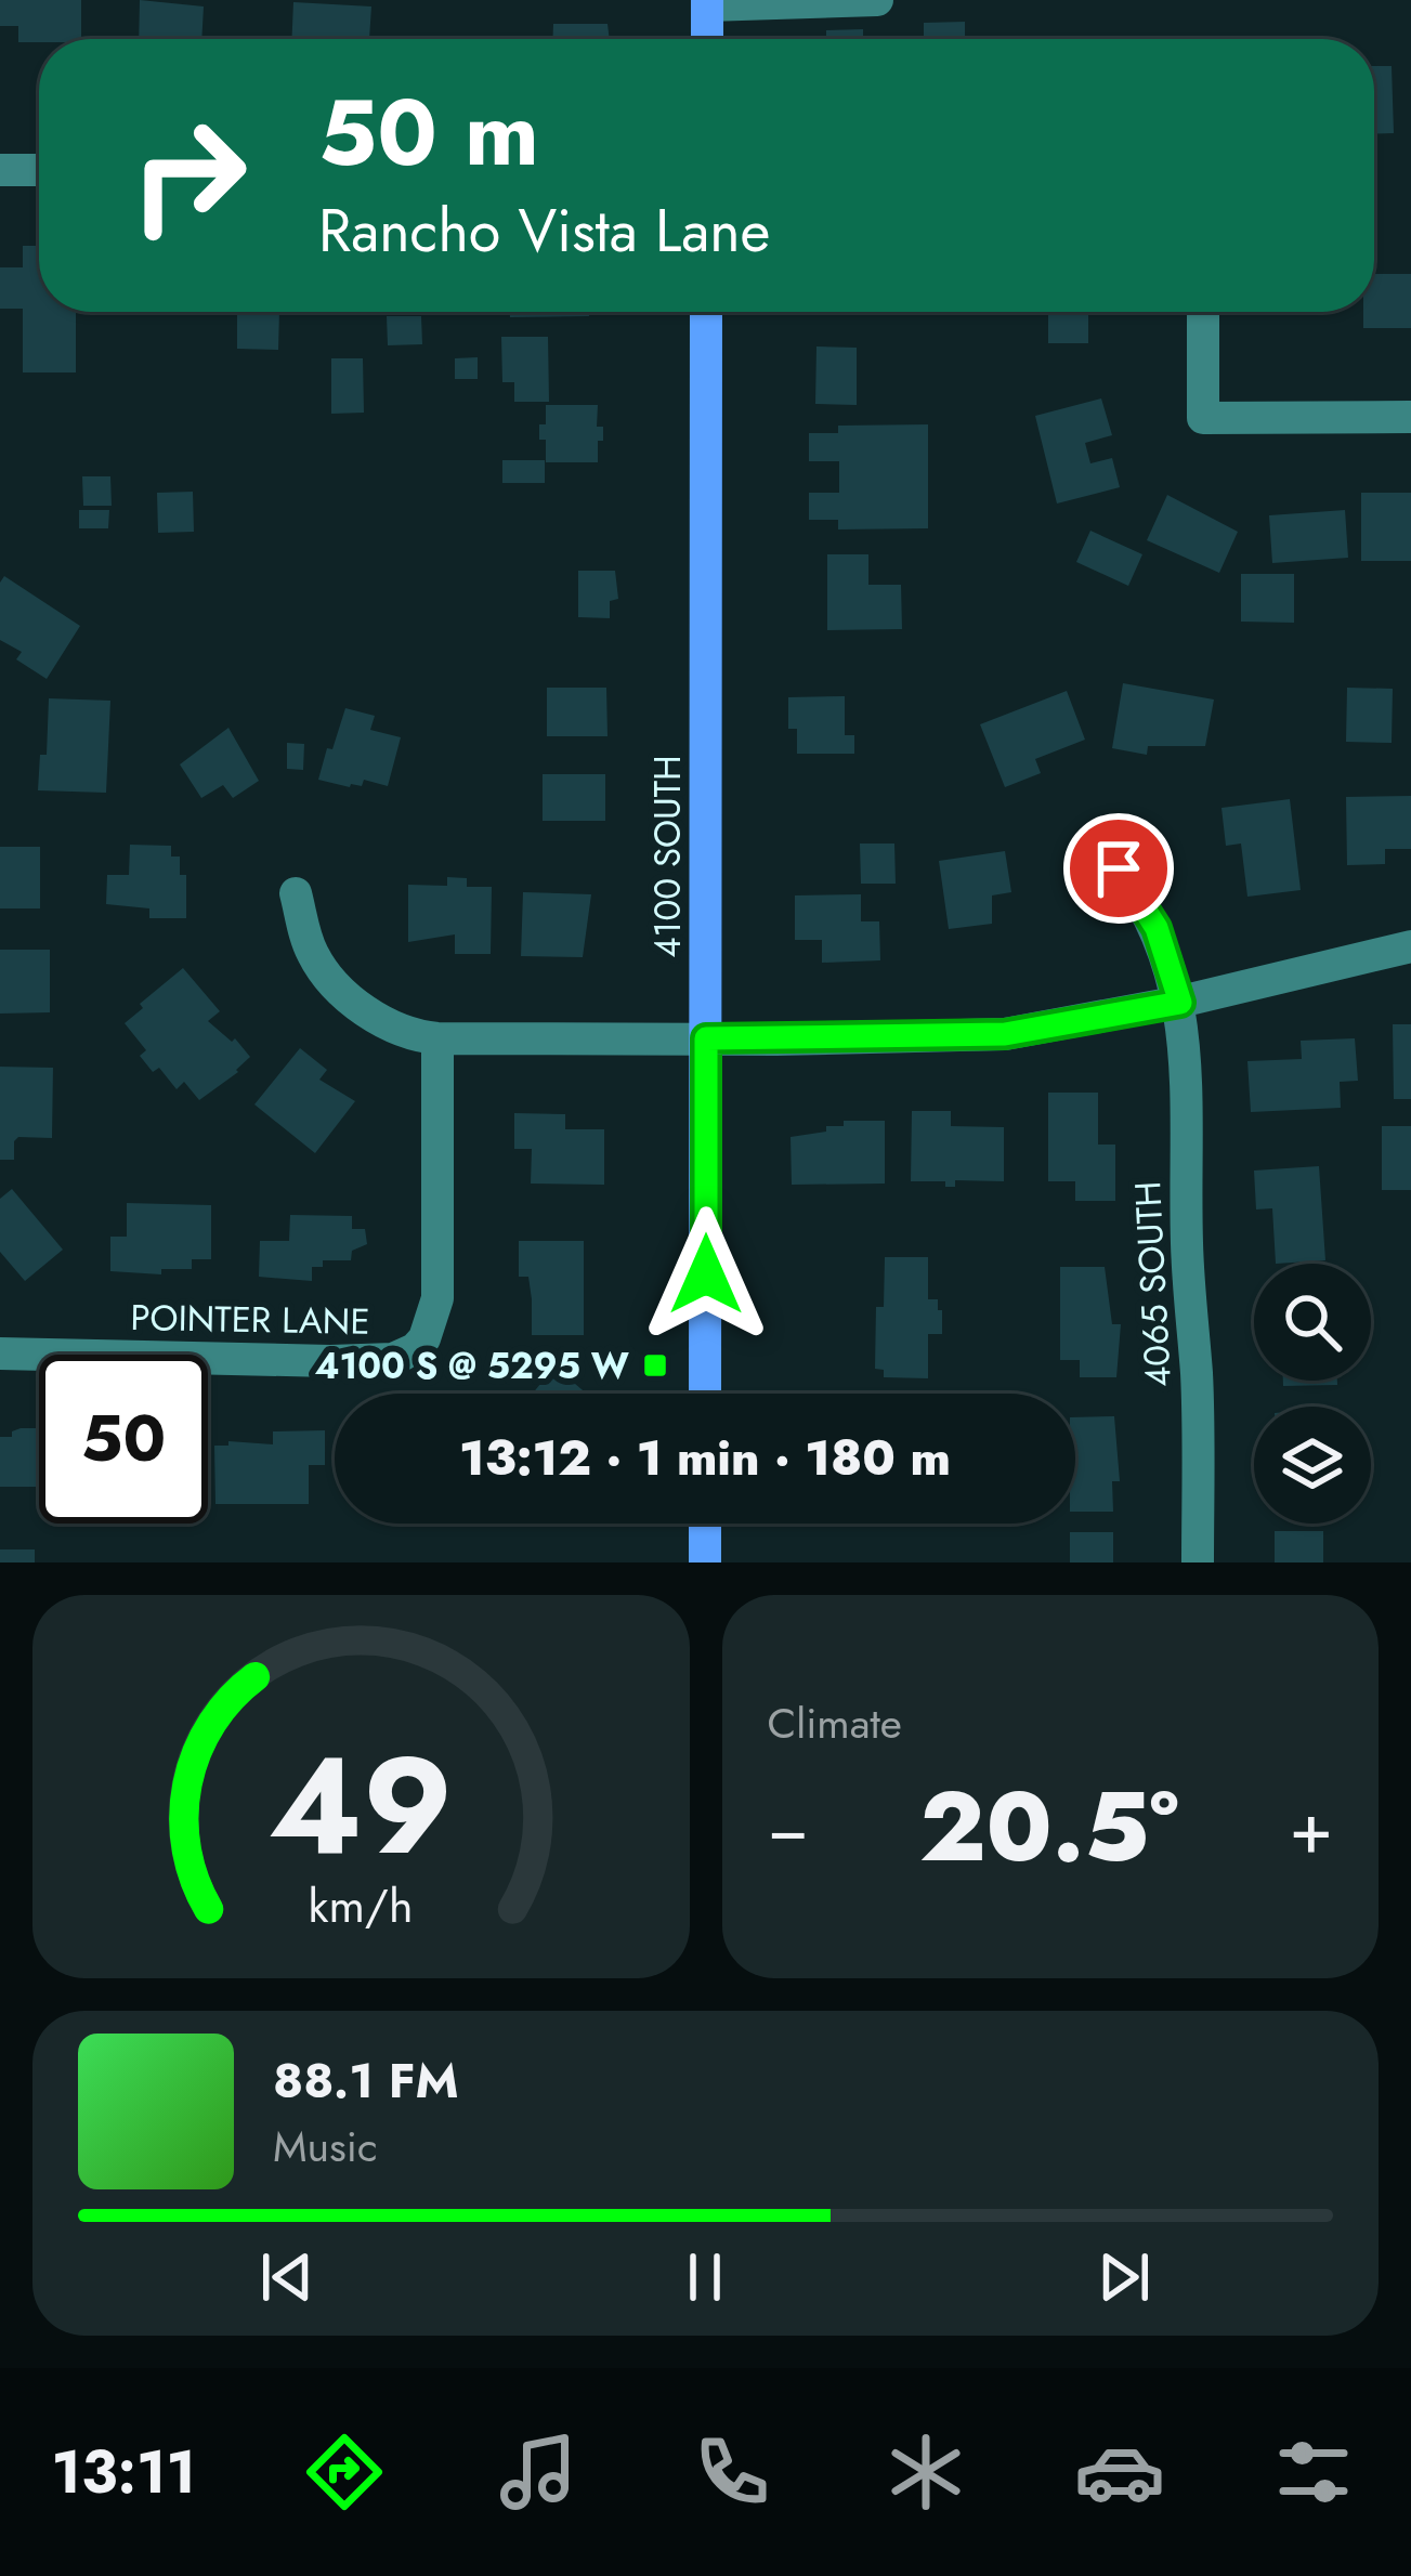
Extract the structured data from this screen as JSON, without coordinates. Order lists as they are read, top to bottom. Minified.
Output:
{"streets":{"main road":["4100 SOUTH"],"street":["4065 SOUTH","POINTER LANE"]},"places":{"transit":["4100 S @ 5295 W"]},"page":{"turn":["50 m","Rancho Vista Lane"],"limit":"50","trip":"13:12 · 1 min · 180 m","tile":"Climate","heat":["−","20.5°","+"],"song":["88.1 FM","Music"],"tabs":"13:11","gauge":["49","km/h"]}}
